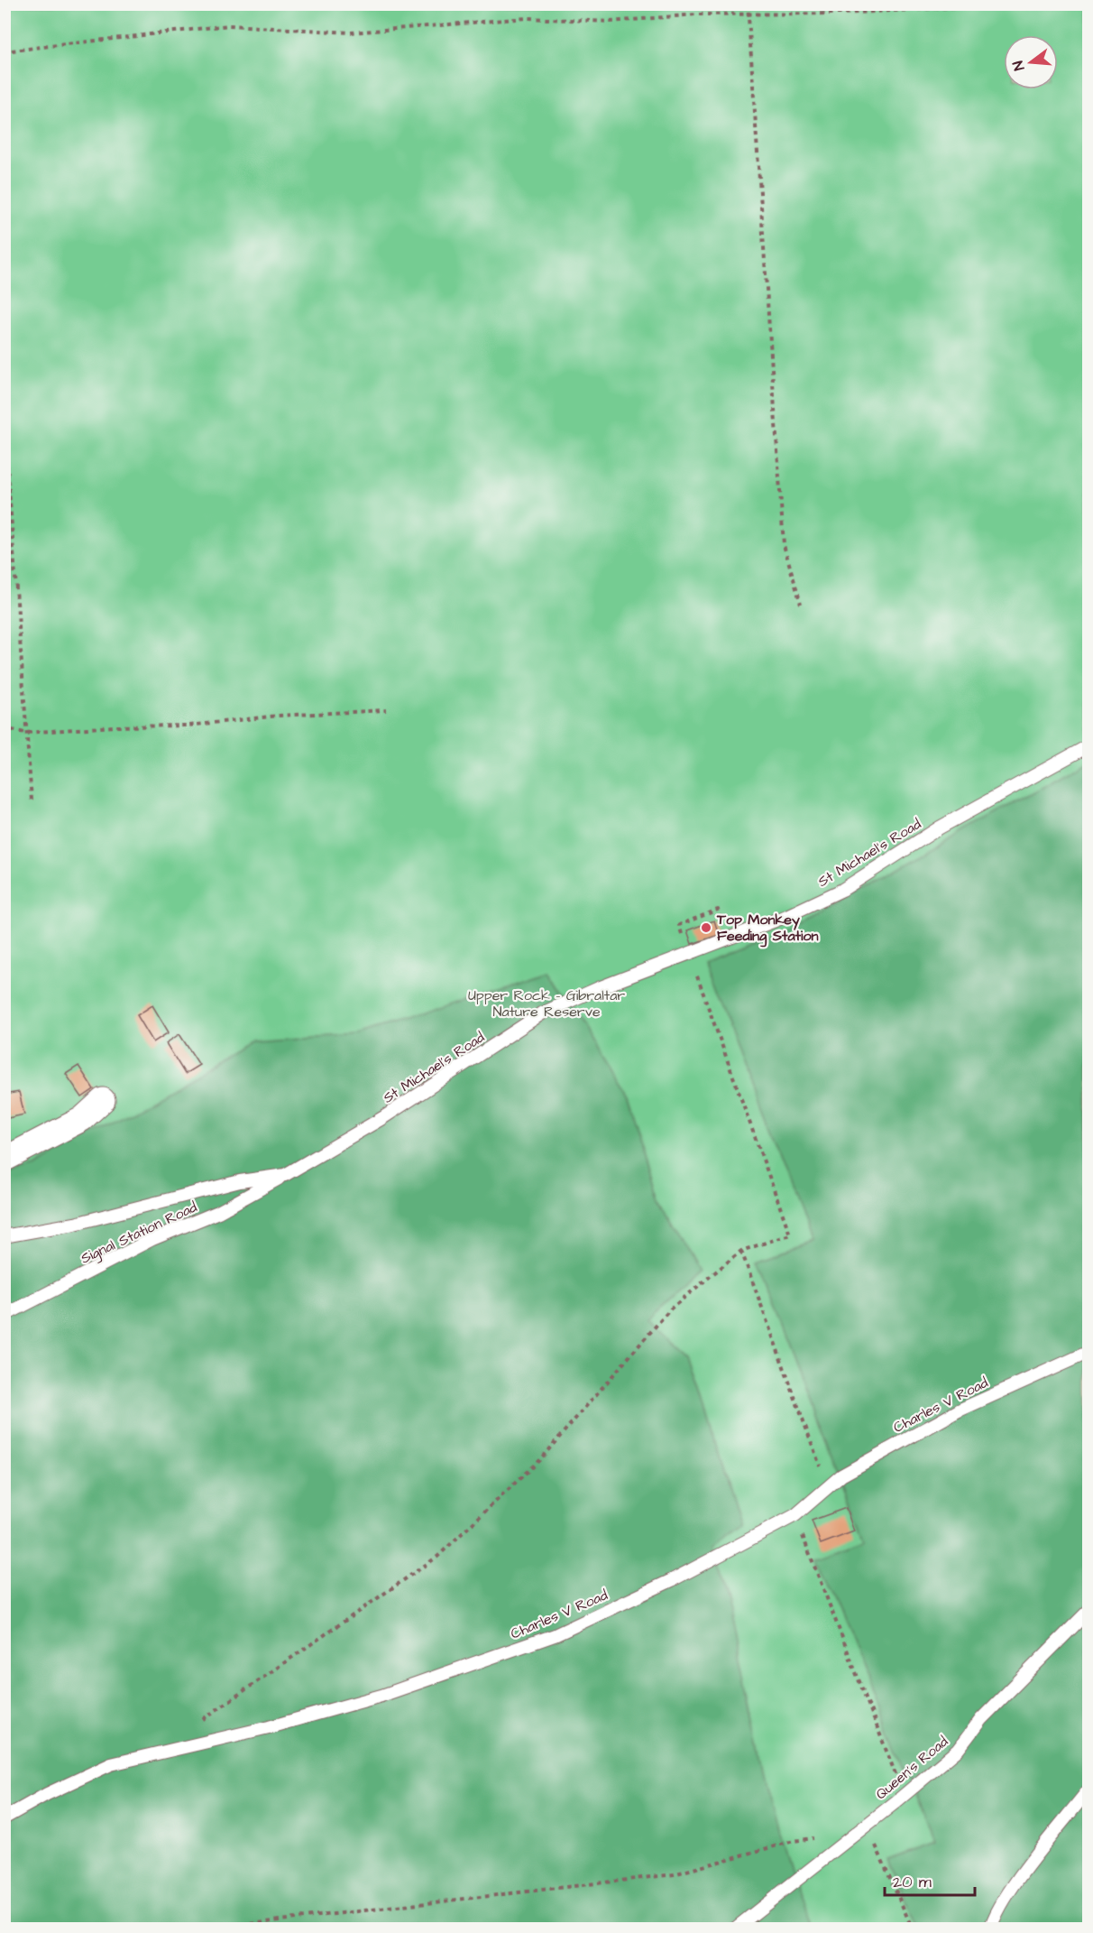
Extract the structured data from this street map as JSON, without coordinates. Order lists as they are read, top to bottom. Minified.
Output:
{"streets":{"lane":["St Michael's Road","Signal Station Road","Charles V Road","Queen's Road"]},"crossings":[["St Michael's Road","Signal Station Road"]],"parks":["Upper Rock - Gibraltar Nature Reserve"],"places":["Top Monkey Feeding Station"],"scale_bar":"20 m","north":"left"}
